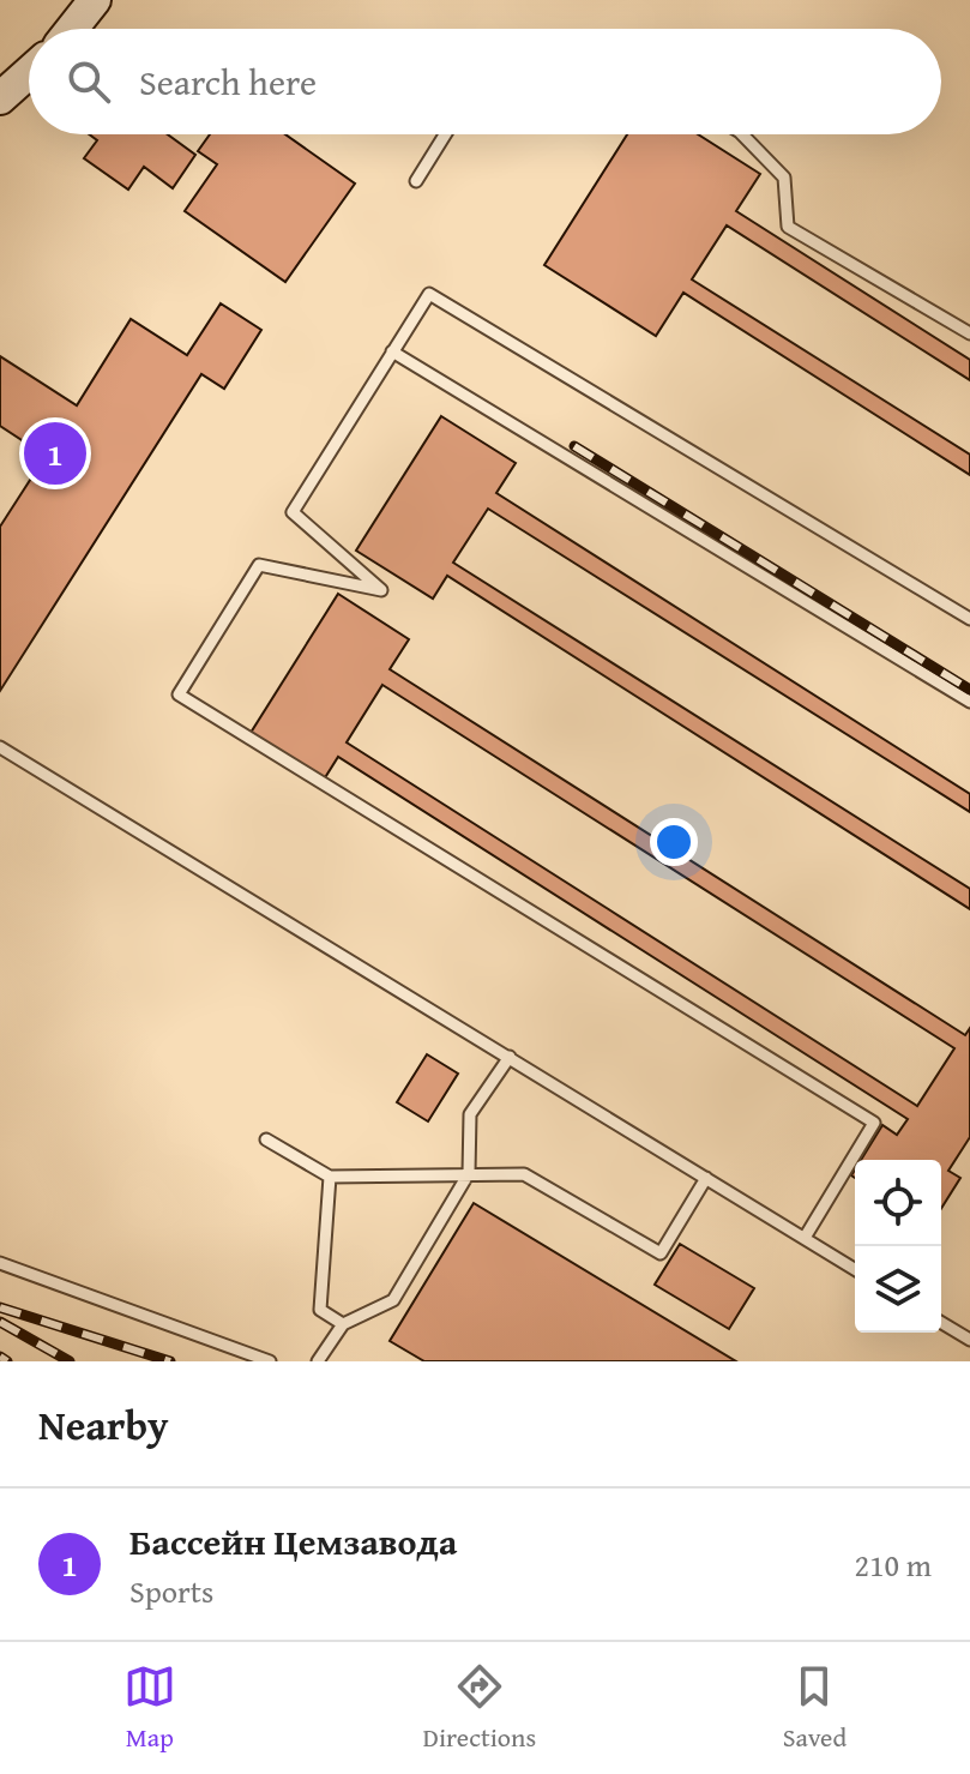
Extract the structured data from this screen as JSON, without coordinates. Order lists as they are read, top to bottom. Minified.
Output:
{"page":{"search":"Search here","pins":"1","heading":"Nearby","list":[{"mark":"1","name":"Бассейн Цемзавода","note":"Sports","value":"210 m"}],"nav":["Map","Directions","Saved"]}}
